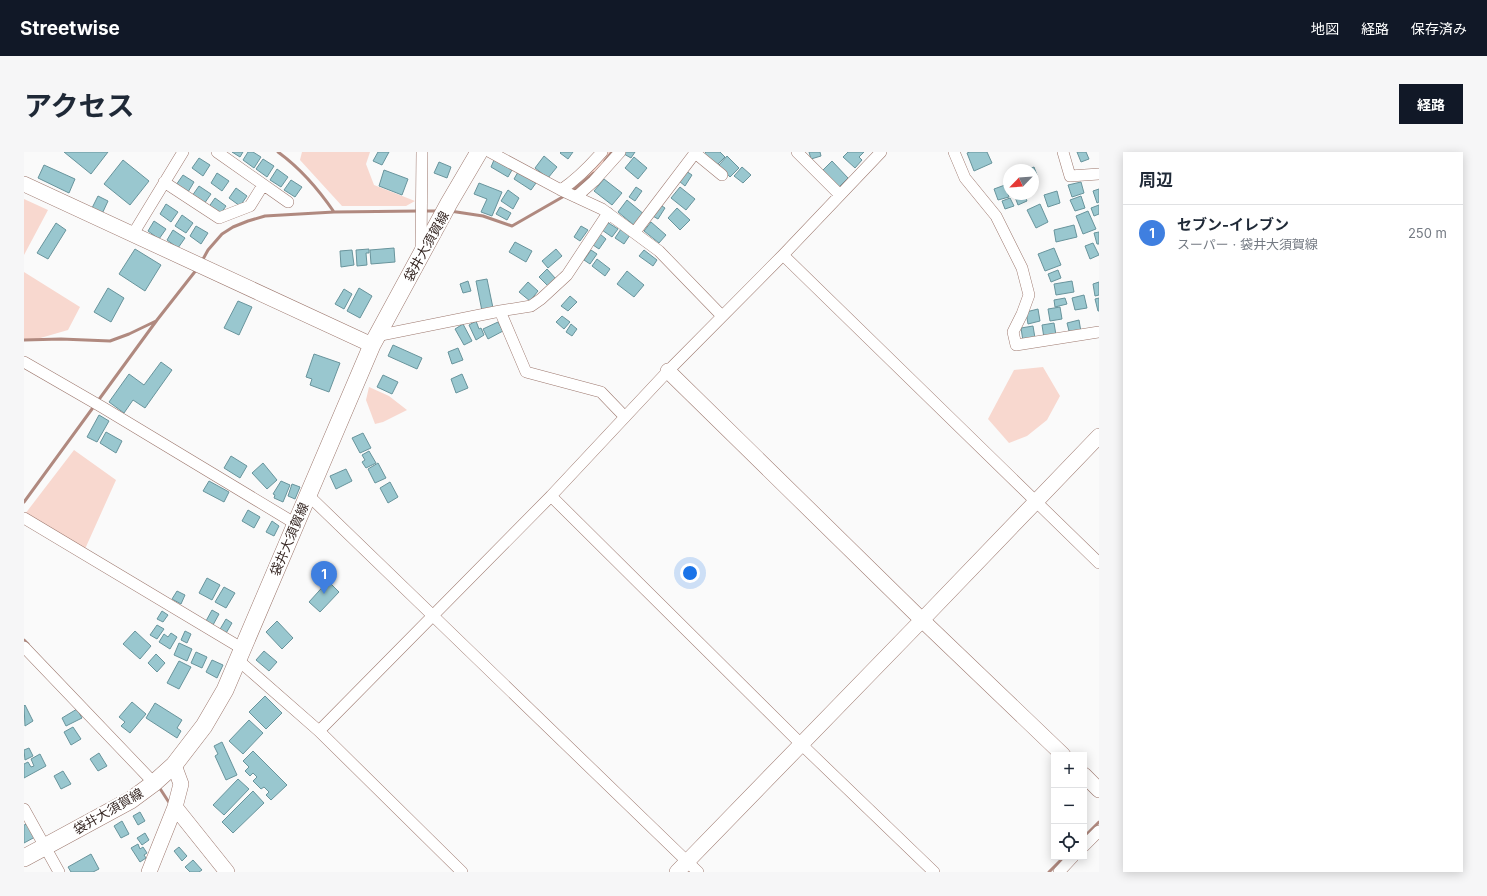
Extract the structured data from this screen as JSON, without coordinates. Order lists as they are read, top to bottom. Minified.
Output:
{"streets":{"main road":["袋井大須賀線"]},"north":"bottom left","page":{"header":"Streetwise","nav":["地図","経路","保存済み"],"title":"アクセス","buttons":"経路","heading":"周辺","list":[{"mark":"1","name":"セブン-イレブン","note":"スーパー · 袋井大須賀線","value":"250 m"}],"pins":"1","map_buttons":["+","−"]}}
